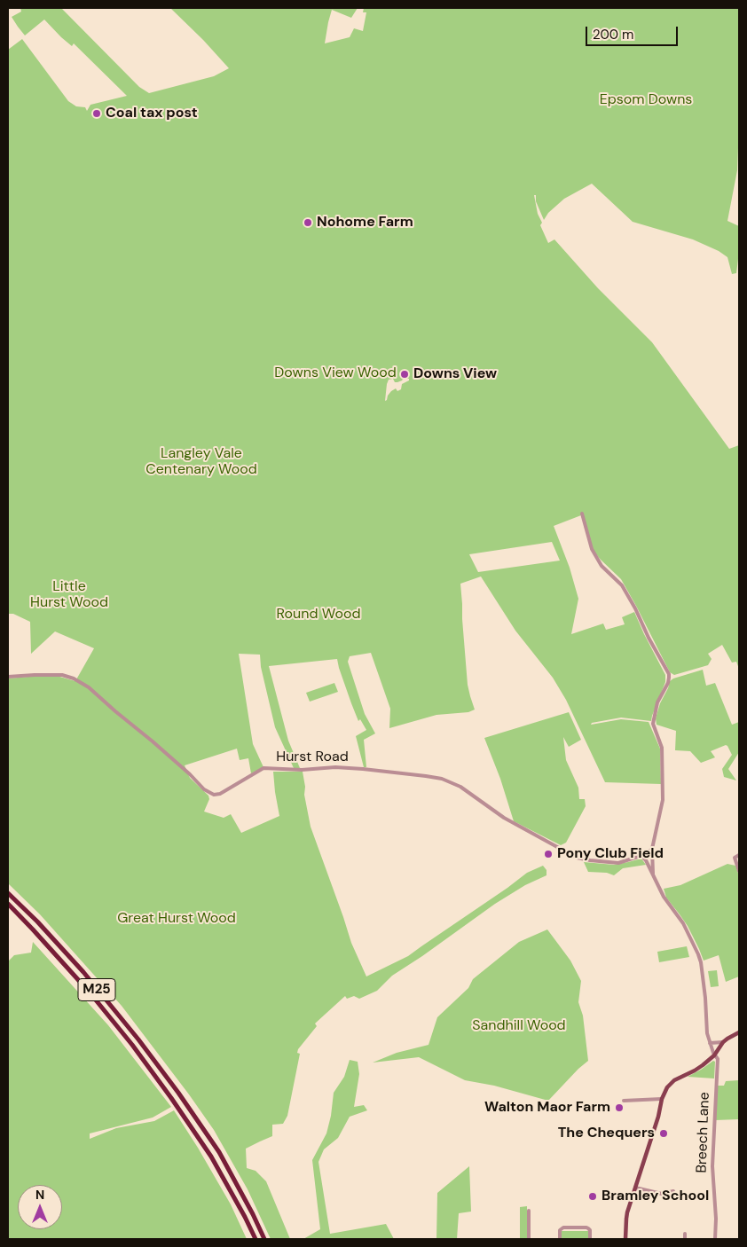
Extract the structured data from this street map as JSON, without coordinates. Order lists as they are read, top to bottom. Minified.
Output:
{"streets":{"highway":["M25"],"street":["Hurst Road","Breech Lane"]},"crossings":[["Hurst Road","Breech Lane"]],"parks":["Epsom Downs","Downs View Wood","Langley Vale Centenary Wood","Little Hurst Wood","Round Wood","Great Hurst Wood","Sandhill Wood"],"places":["Coal tax post","Nohome Farm","Downs View","Pony Club Field","Walton Maor Farm","The Chequers","Bramley School"],"scale_bar":"200 m","north":"top"}
